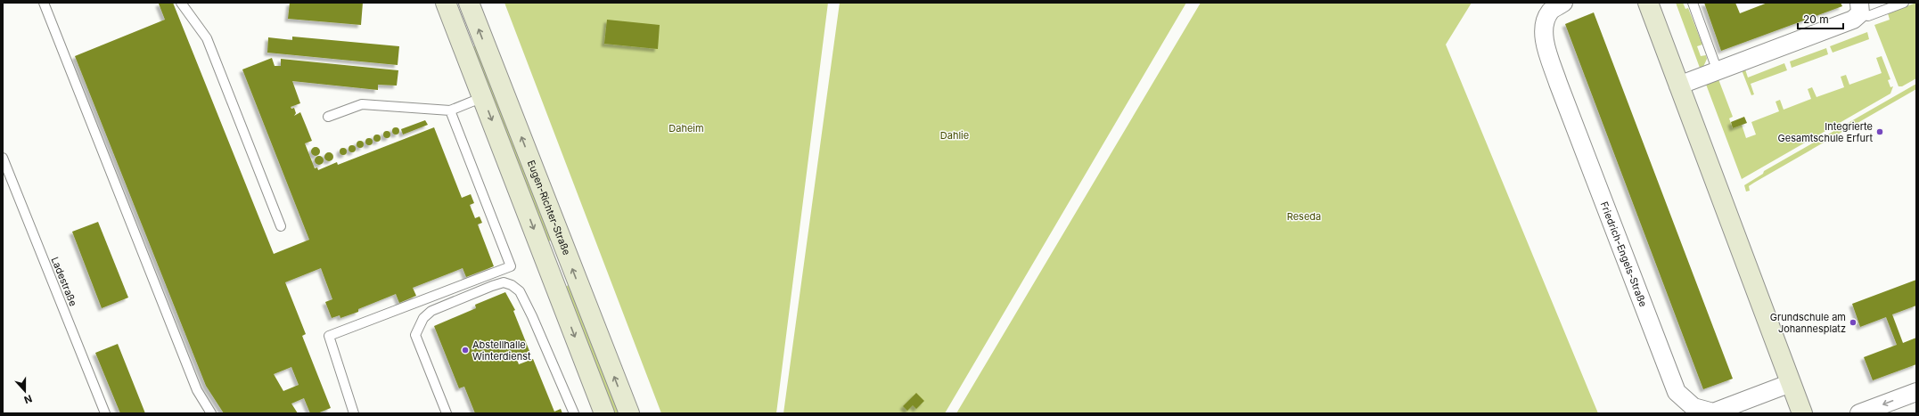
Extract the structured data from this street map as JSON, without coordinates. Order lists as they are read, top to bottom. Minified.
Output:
{"streets":{"main road":["Eugen-Richter-Straße"],"street":["Friedrich-Engels-Straße"],"lane":["Ladestraße"]},"parks":["Daheim","Dahlie","Reseda"],"places":["Integrierte Gesamtschule Erfurt","Grundschule am Johannesplatz","Abstellhalle Winterdienst"],"scale_bar":"20 m","north":"bottom"}
